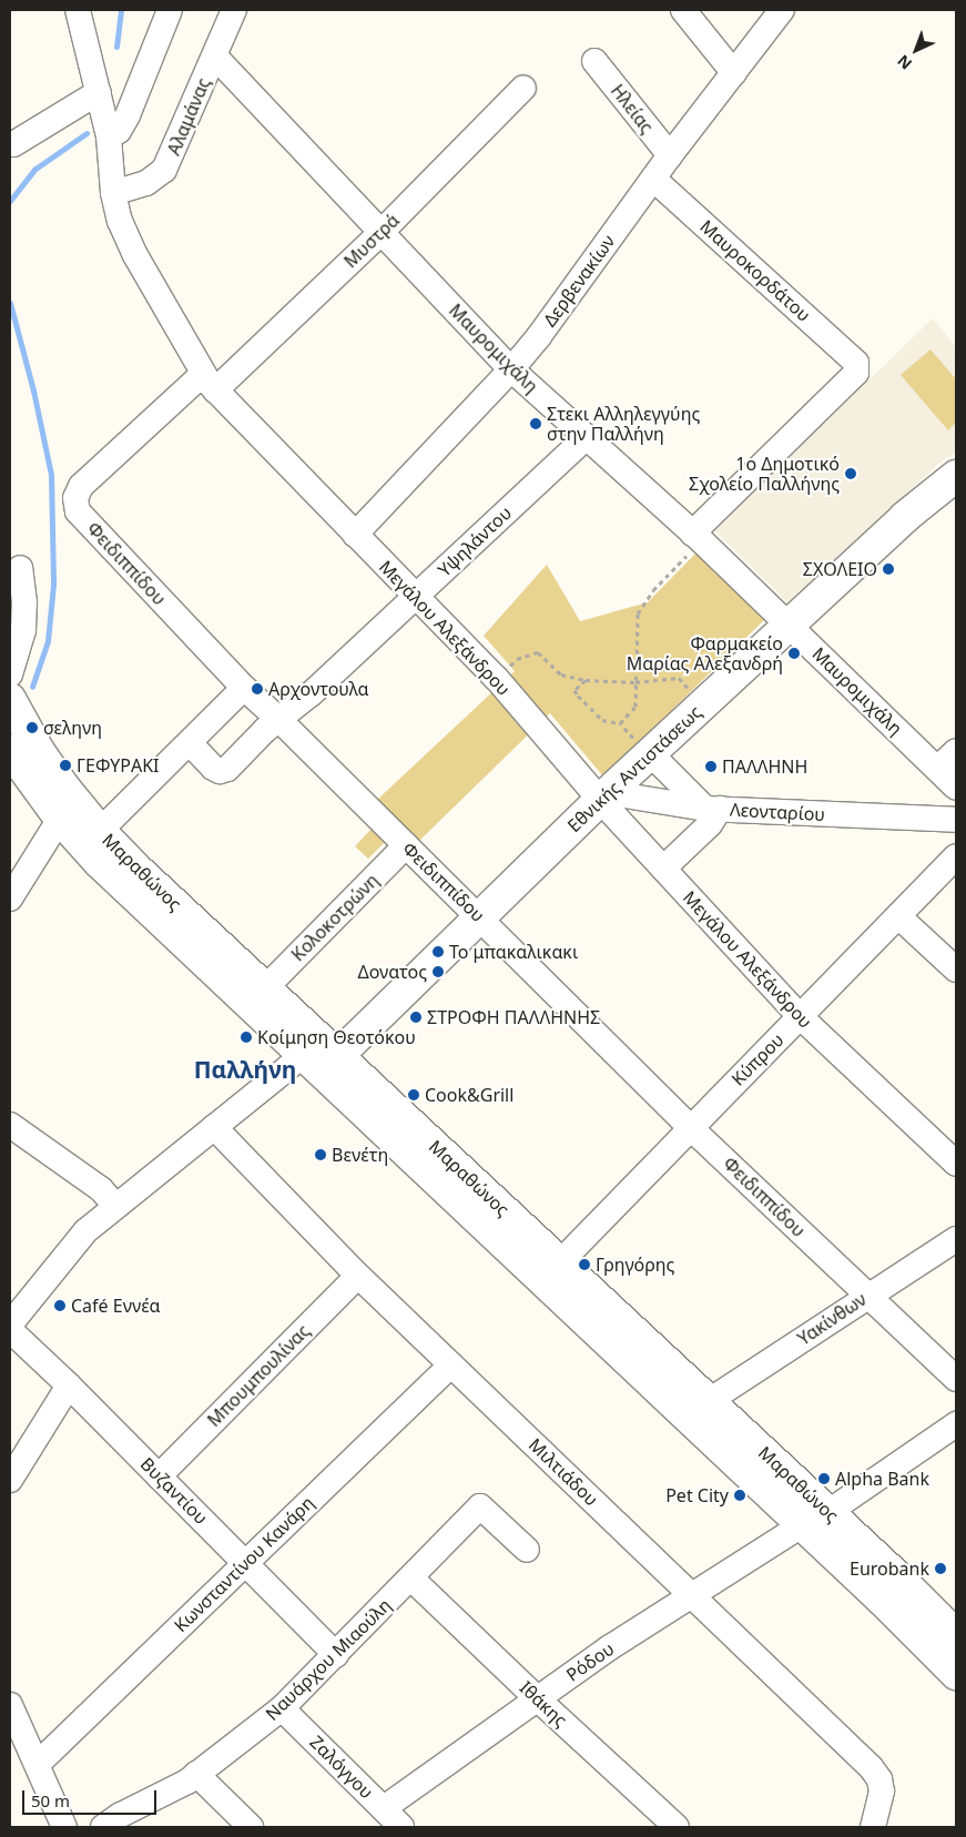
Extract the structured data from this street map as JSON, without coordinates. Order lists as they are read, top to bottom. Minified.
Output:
{"streets":{"main road":["Εθνικής Αντιστάσεως","Μαραθώνος"],"street":["Ηλείας","Αλαμάνας","Μυστρά","Μαυροκορδάτου","Δερβενακίων","Μαυρομιχάλη","Υψηλάντου","Φειδιππίδου","Μεγάλου Αλεξάνδρου","Λεονταρίου","Κολοκοτρώνη","Κύπρου","Υακίνθων","Μπουμπουλίνας","Μιλτιάδου","Βυζαντίου","Κωνσταντίνου Κανάρη","Ναυάρχου Μιαούλη","Ρόδου","Ιθάκης","Ζαλόγγου"]},"crossings":[["Ηλείας","Δερβενακίων"],["Αλαμάνας","Μαυρομιχάλη"],["Αλαμάνας","Μεγάλου Αλεξάνδρου"],["Μυστρά","Μαυρομιχάλη"],["Μυστρά","Φειδιππίδου"],["Μυστρά","Μεγάλου Αλεξάνδρου"],["Μαυροκορδάτου","Δερβενακίων"],["Μαυροκορδάτου","Μαυρομιχάλη"],["Δερβενακίων","Μαυρομιχάλη"],["Δερβενακίων","Μεγάλου Αλεξάνδρου"],["Μαυρομιχάλη","Υψηλάντου"],["Μαυρομιχάλη","Εθνικής Αντιστάσεως"],["Υψηλάντου","Φειδιππίδου"],["Υψηλάντου","Μεγάλου Αλεξάνδρου"],["Φειδιππίδου","Μεγάλου Αλεξάνδρου"],["Φειδιππίδου","Εθνικής Αντιστάσεως"],["Φειδιππίδου","Κολοκοτρώνη"],["Φειδιππίδου","Κύπρου"],["Φειδιππίδου","Υακίνθων"],["Μεγάλου Αλεξάνδρου","Εθνικής Αντιστάσεως"],["Μεγάλου Αλεξάνδρου","Λεονταρίου"],["Μεγάλου Αλεξάνδρου","Κύπρου"],["Εθνικής Αντιστάσεως","Λεονταρίου"],["Εθνικής Αντιστάσεως","Μαραθώνος"],["Μαραθώνος","Κολοκοτρώνη"],["Μαραθώνος","Κύπρου"],["Μαραθώνος","Υακίνθων"],["Μαραθώνος","Ρόδου"],["Μπουμπουλίνας","Μιλτιάδου"],["Μπουμπουλίνας","Βυζαντίου"],["Μιλτιάδου","Κωνσταντίνου Κανάρη"],["Μιλτιάδου","Ρόδου"],["Βυζαντίου","Κωνσταντίνου Κανάρη"],["Βυζαντίου","Ναυάρχου Μιαούλη"],["Ναυάρχου Μιαούλη","Ιθάκης"],["Ναυάρχου Μιαούλη","Ζαλόγγου"],["Ρόδου","Ιθάκης"],["Ρόδου","Ζαλόγγου"]],"districts":["Παλλήνη"],"places":["Στεκι Αλληλεγγύης στην Παλλήνη","1ο Δημοτικό Σχολείο Παλλήνης","ΣΧΟΛΕΙΟ","Φαρμακείο Μαρίας Αλεξανδρή","Αρχοντουλα","σεληνη","ΓΕΦΥΡΑΚΙ","ΠΑΛΛΗΝΗ","Το μπακαλικακι","Δονατος","ΣΤΡΟΦΗ ΠΑΛΛΗΝΗΣ","Κοίμηση Θεοτόκου","Cook&Grill","Βενέτη","Γρηγόρης","Café Εννέα","Alpha Bank","Pet City","Eurobank"],"scale_bar":"50 m","north":"bottom left"}
